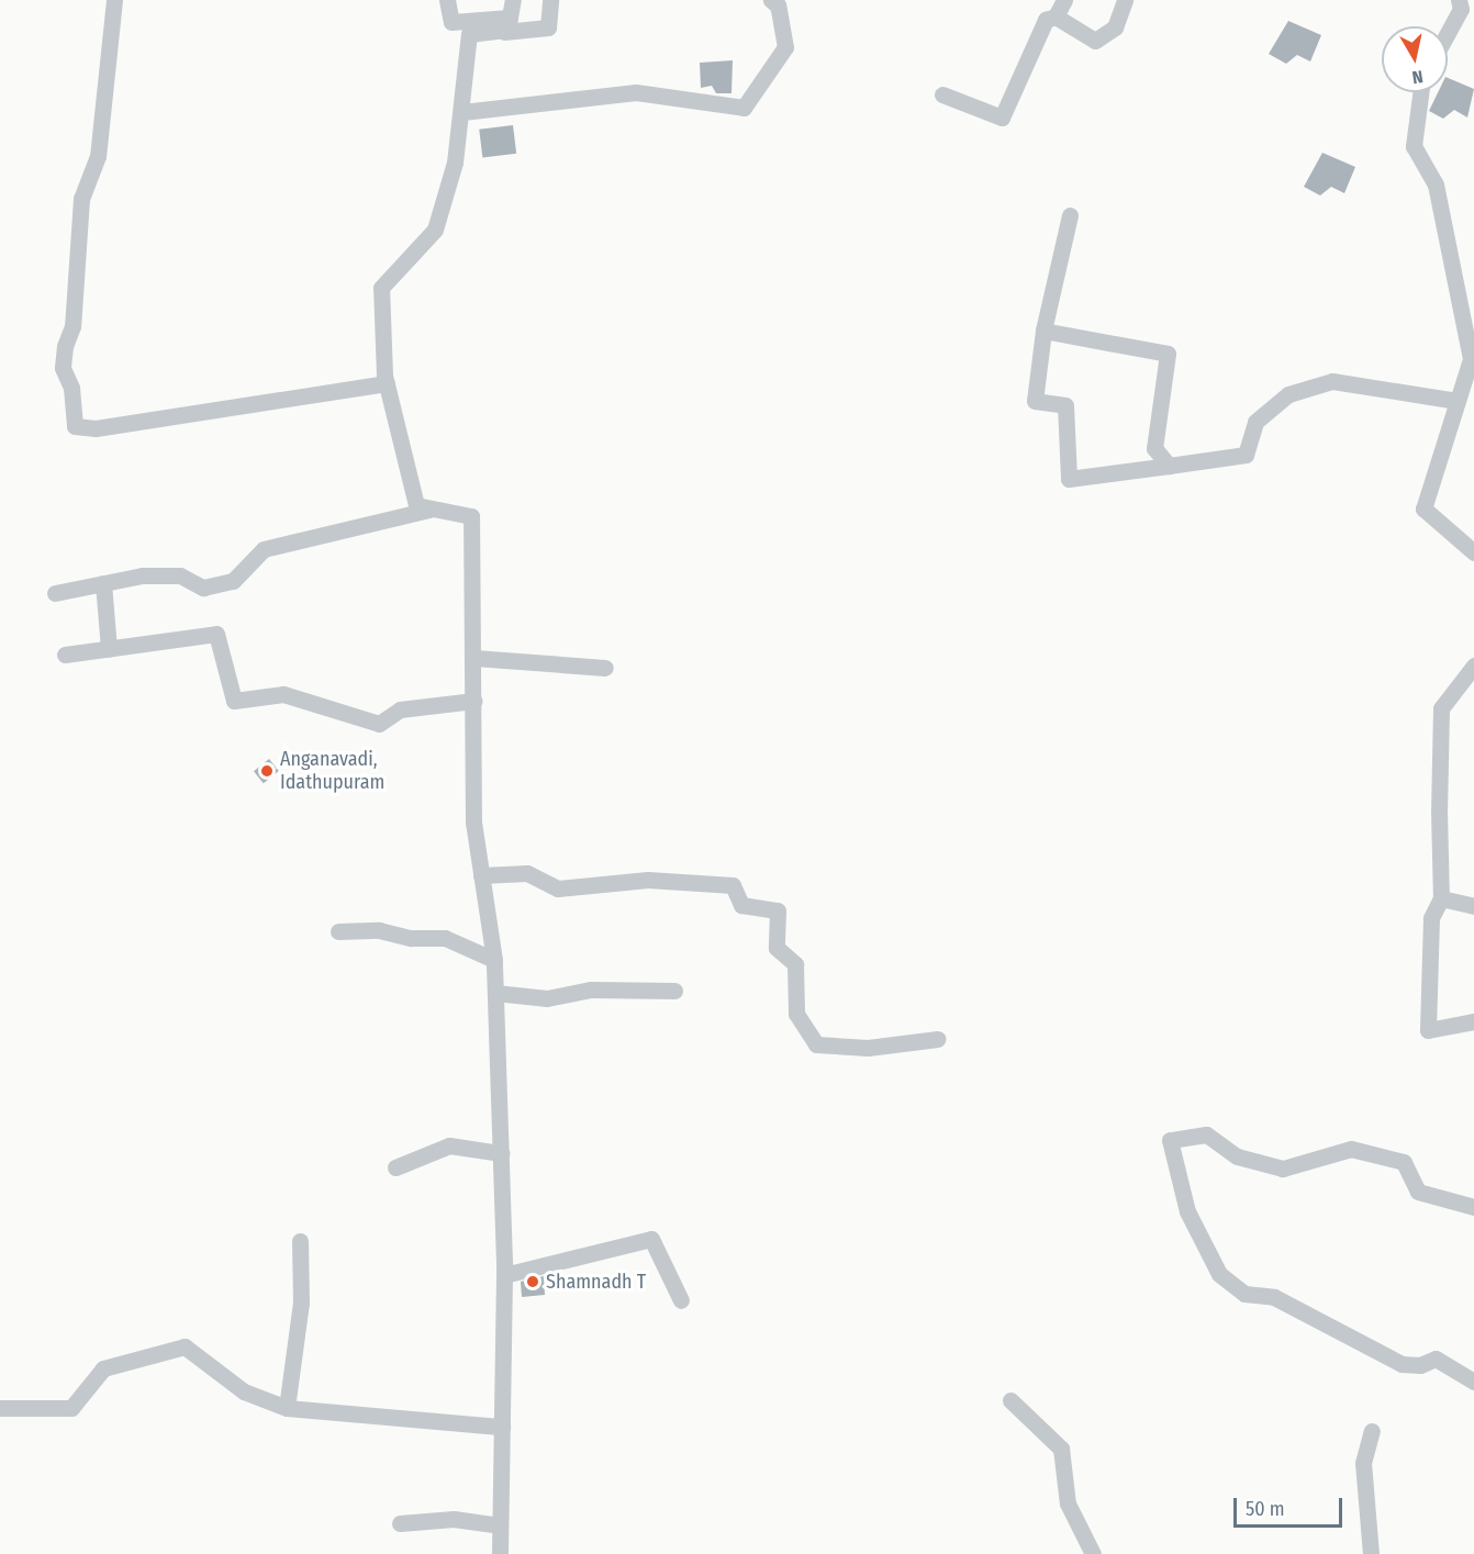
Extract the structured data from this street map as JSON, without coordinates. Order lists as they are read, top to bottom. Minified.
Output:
{"places":["Anganavadi, Idathupuram","Shamnadh T"],"scale_bar":"50 m","north":"bottom"}
